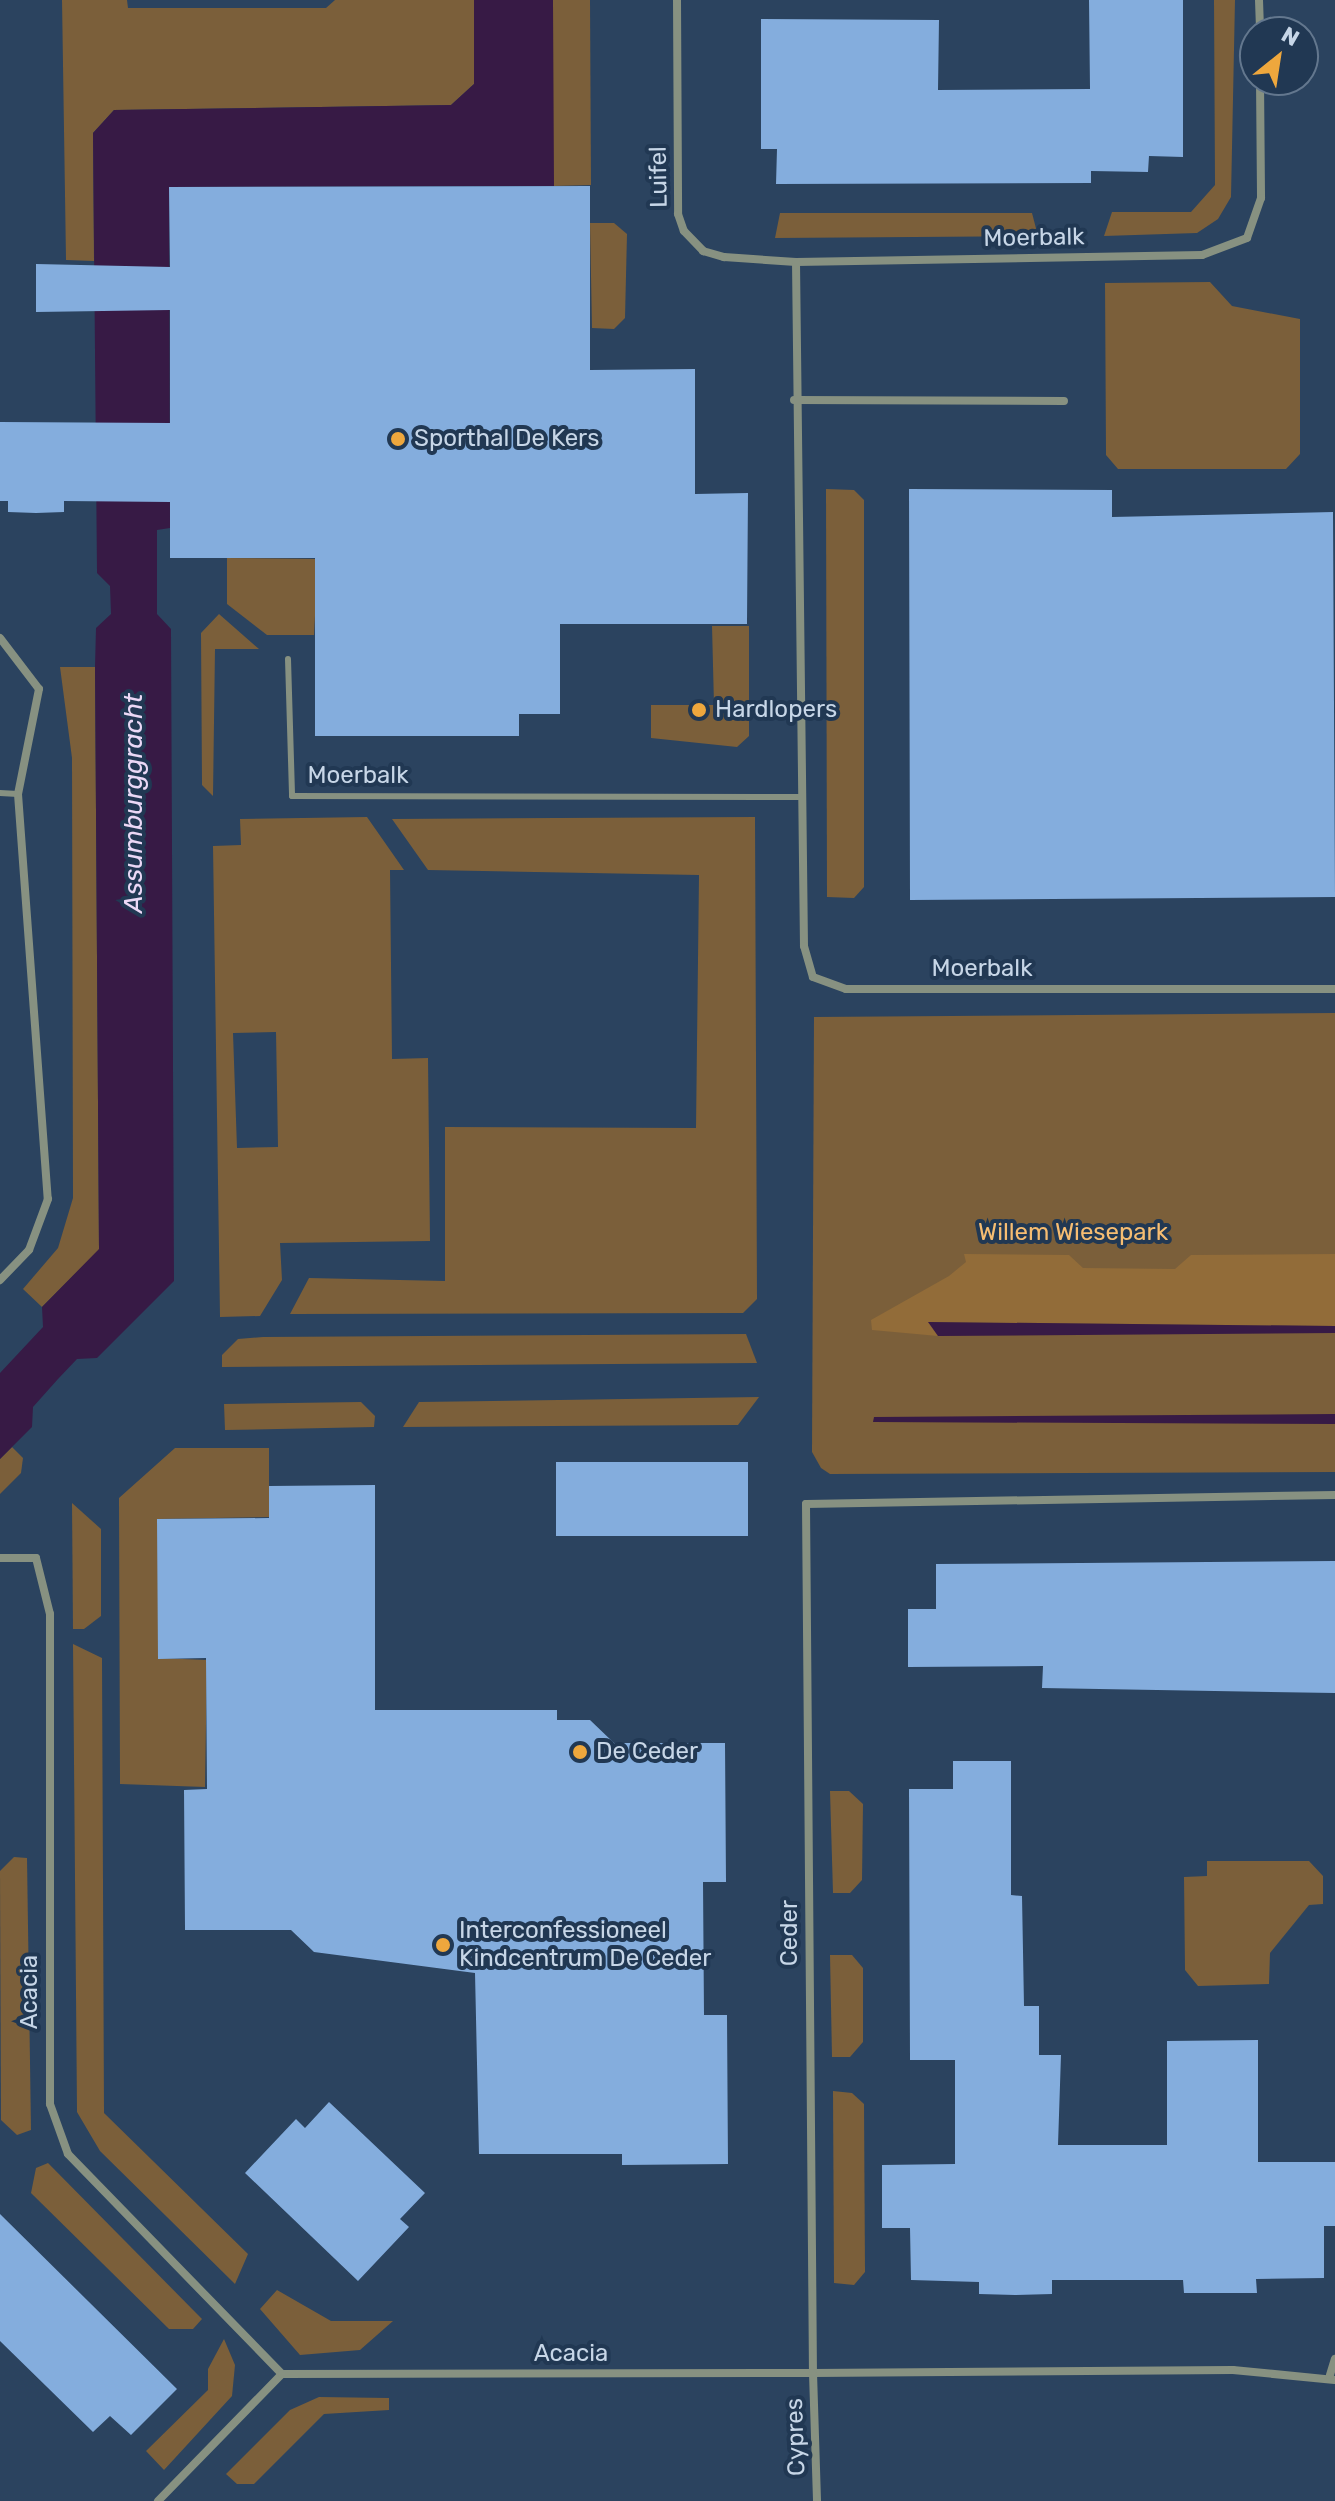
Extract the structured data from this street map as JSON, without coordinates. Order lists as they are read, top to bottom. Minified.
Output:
{"streets":{"street":["Luifel","Moerbalk","Ceder","Acacia","Cypres"]},"crossings":[["Luifel","Moerbalk"],["Ceder","Acacia"],["Ceder","Cypres"],["Acacia","Cypres"]],"water":["Assumburggracht"],"parks":["Willem Wiesepark"],"places":["Sporthal De Kers","Hardlopers","De Ceder","Interconfessioneel Kindcentrum De Ceder"],"north":"top right"}
